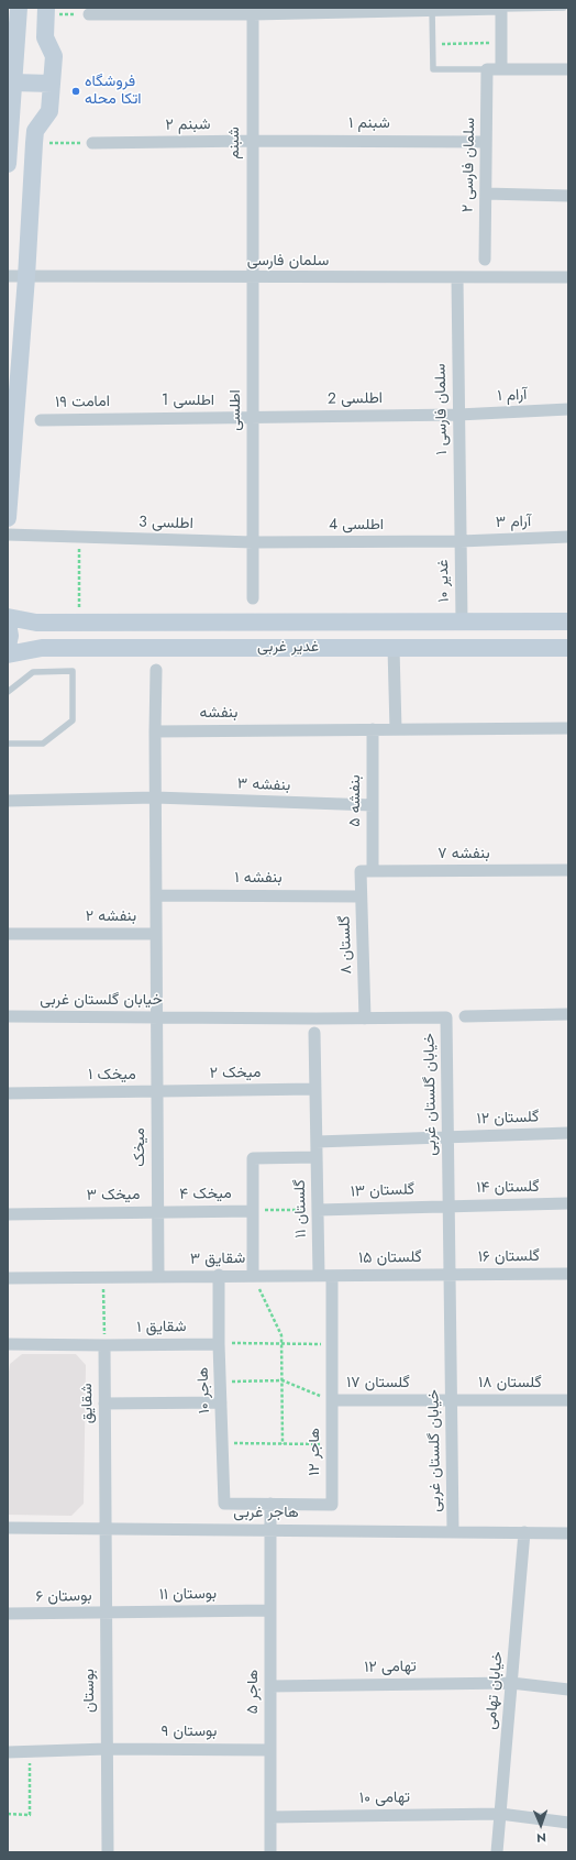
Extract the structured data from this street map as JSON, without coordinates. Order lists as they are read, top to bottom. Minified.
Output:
{"streets":{"main road":["غدیر غربی"],"street":["شبنم ۱","شبنم ۲","شبنم","سلمان فارسی ۲","سلمان فارسی","آرام ۱","اطلسی 2","اطلسی 1","امامت ۱۹","سلمان فارسی ۱","اطلسی","آرام ۳","اطلسی 3","اطلسی 4","غدیر ۱۰","بنفشه","بنفشه ۳","بنفشه ۵","بنفشه ۷","بنفشه ۱","بنفشه ۲","گلستان ۸","خیابان گلستان غربی","میخک ۲","میخک ۱","گلستان ۱۲","میخک","گلستان ۱۴","گلستان ۱۳","میخک ۴","میخک ۳","گلستان ۱۱","گلستان ۱۶","گلستان ۱۵","شقایق ۳","شقایق ۱","گلستان ۱۷","گلستان ۱۸","هاجر ۱۰","شقایق","هاجر ۱۲","هاجر غربی","بوستان ۱۱","بوستان ۶","تهامی ۱۲","بوستان","خیابان تهامی","هاجر ۵","بوستان ۹","تهامی ۱۰"]},"crossings":[["شبنم ۱","شبنم ۲"],["شبنم ۱","شبنم"],["شبنم ۱","سلمان فارسی ۲"],["شبنم ۲","شبنم"],["شبنم","سلمان فارسی"],["شبنم","اطلسی"],["سلمان فارسی","سلمان فارسی ۱"],["سلمان فارسی","اطلسی"],["آرام ۱","اطلسی 2"],["آرام ۱","سلمان فارسی ۱"],["اطلسی 2","اطلسی 1"],["اطلسی 2","سلمان فارسی ۱"],["اطلسی 2","اطلسی"],["اطلسی 1","امامت ۱۹"],["اطلسی 1","اطلسی"],["سلمان فارسی ۱","آرام ۳"],["سلمان فارسی ۱","اطلسی 4"],["سلمان فارسی ۱","غدیر ۱۰"],["اطلسی","اطلسی 3"],["اطلسی","اطلسی 4"],["آرام ۳","اطلسی 4"],["آرام ۳","غدیر ۱۰"],["اطلسی 3","اطلسی 4"],["اطلسی 4","غدیر ۱۰"],["غدیر ۱۰","غدیر غربی"],["بنفشه","بنفشه ۵"],["بنفشه ۳","بنفشه ۵"],["بنفشه ۵","بنفشه ۷"],["بنفشه ۵","گلستان ۸"],["بنفشه ۷","گلستان ۸"],["بنفشه ۱","گلستان ۸"],["گلستان ۸","خیابان گلستان غربی"],["خیابان گلستان غربی","گلستان ۱۲"],["خیابان گلستان غربی","میخک"],["خیابان گلستان غربی","گلستان ۱۴"],["خیابان گلستان غربی","گلستان ۱۳"],["خیابان گلستان غربی","گلستان ۱۶"],["خیابان گلستان غربی","گلستان ۱۵"],["خیابان گلستان غربی","گلستان ۱۷"],["خیابان گلستان غربی","گلستان ۱۸"],["خیابان گلستان غربی","هاجر غربی"],["میخک ۲","میخک ۱"],["میخک ۲","میخک"],["میخک ۲","گلستان ۱۱"],["میخک ۱","میخک"],["میخک","میخک ۴"],["میخک","میخک ۳"],["میخک","شقایق ۳"],["گلستان ۱۴","گلستان ۱۳"],["گلستان ۱۳","گلستان ۱۱"],["میخک ۴","میخک ۳"],["گلستان ۱۱","شقایق ۳"],["گلستان ۱۶","گلستان ۱۵"],["گلستان ۱۵","شقایق ۳"],["گلستان ۱۵","هاجر ۱۲"],["شقایق ۳","هاجر ۱۰"],["شقایق ۳","هاجر ۱۲"],["شقایق ۱","هاجر ۱۰"],["شقایق ۱","شقایق"],["گلستان ۱۷","گلستان ۱۸"],["گلستان ۱۷","هاجر ۱۲"],["هاجر ۱۰","هاجر ۱۲"],["هاجر ۱۰","هاجر ۵"],["شقایق","هاجر غربی"],["شقایق","بوستان"],["هاجر ۱۲","هاجر ۵"],["هاجر غربی","بوستان"],["هاجر غربی","خیابان تهامی"],["هاجر غربی","هاجر ۵"],["بوستان ۱۱","بوستان ۶"],["بوستان ۱۱","بوستان"],["بوستان ۱۱","هاجر ۵"],["بوستان ۶","بوستان"],["تهامی ۱۲","خیابان تهامی"],["تهامی ۱۲","هاجر ۵"],["بوستان","بوستان ۹"],["خیابان تهامی","تهامی ۱۰"],["هاجر ۵","بوستان ۹"],["هاجر ۵","تهامی ۱۰"]],"places":["فروشگاه اتکا محله"],"north":"bottom"}
